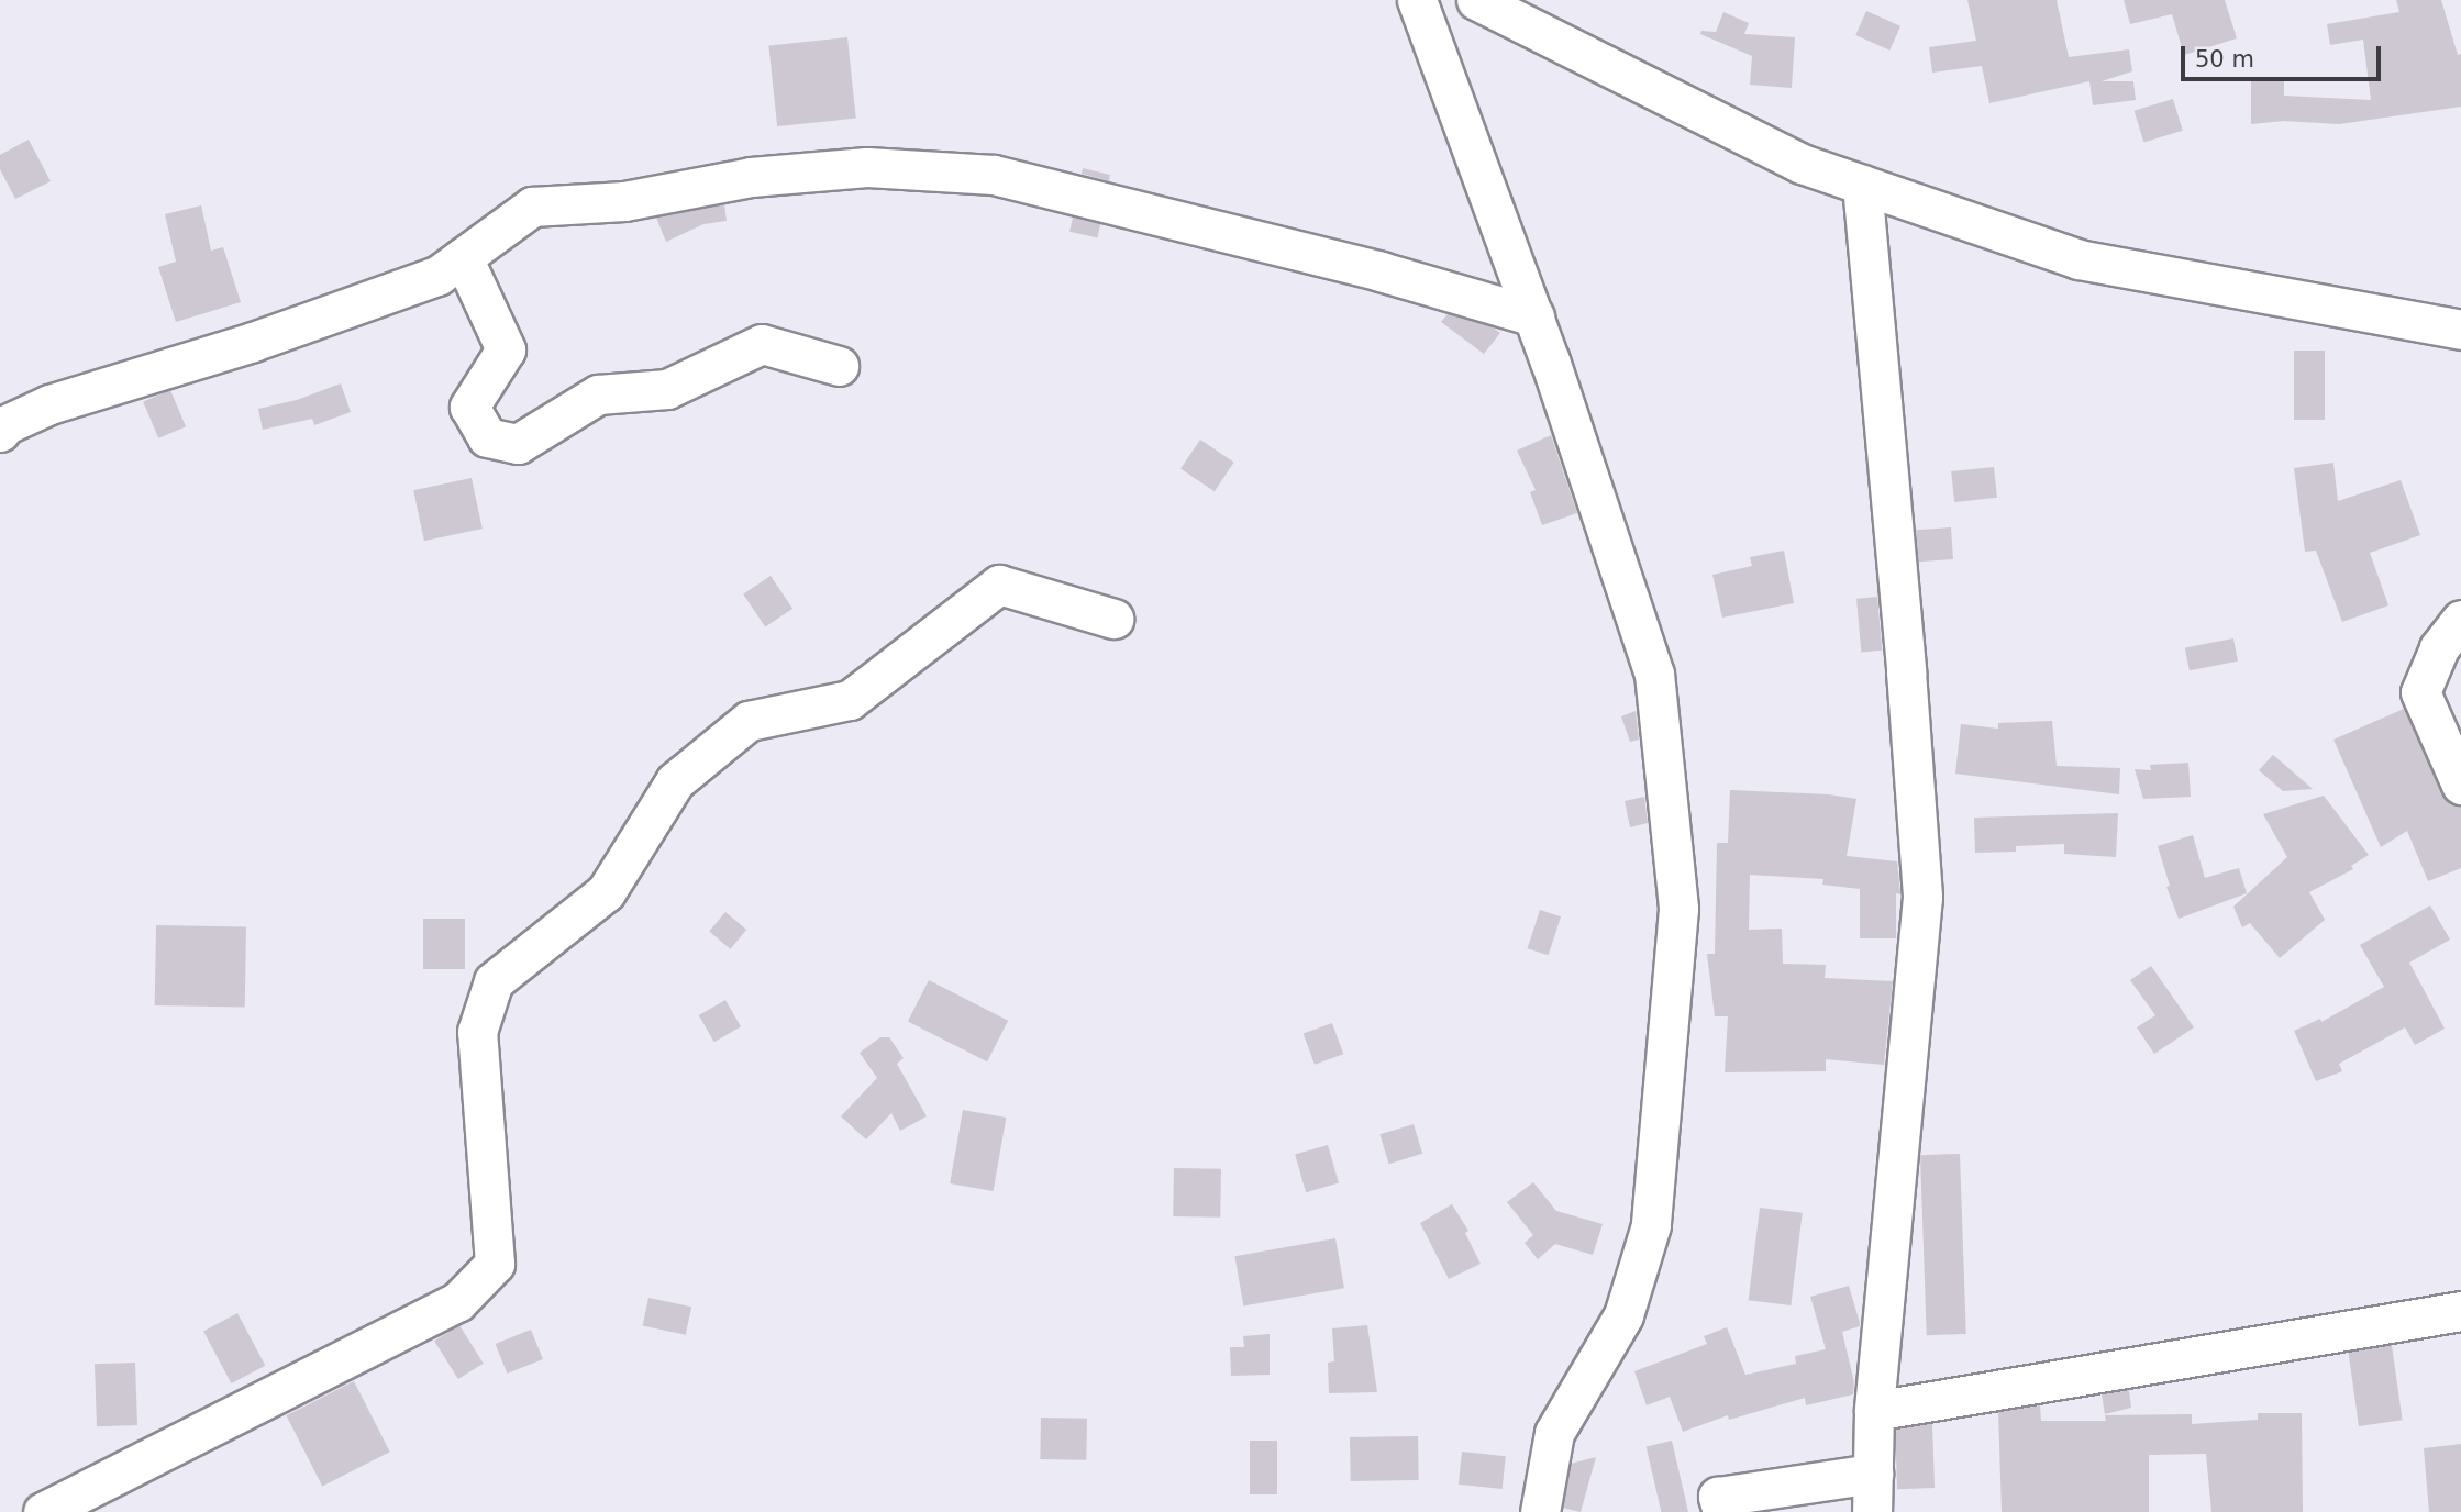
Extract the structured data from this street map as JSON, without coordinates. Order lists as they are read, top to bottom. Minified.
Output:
{"scale_bar":"50 m"}
